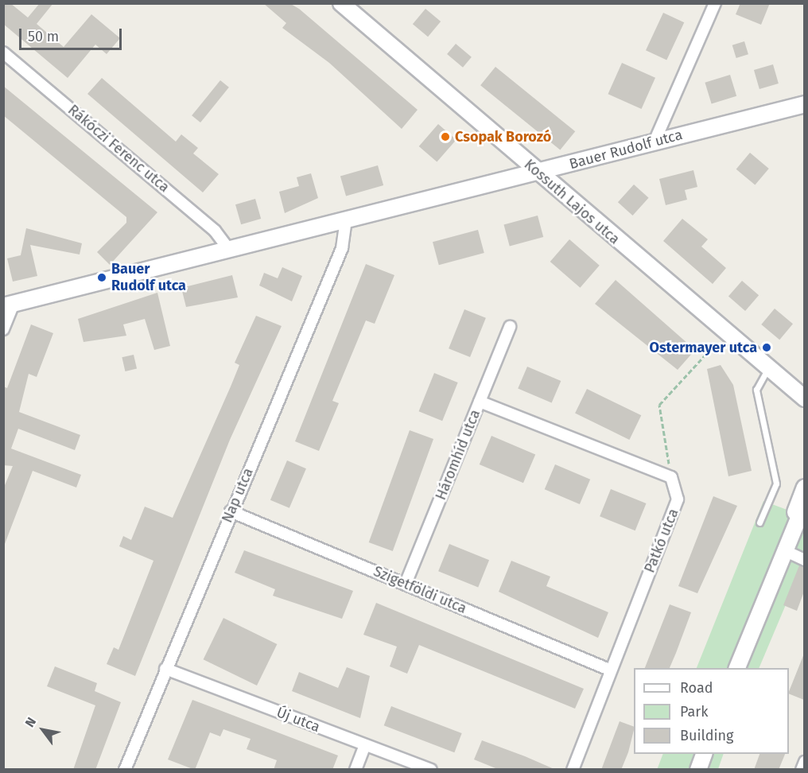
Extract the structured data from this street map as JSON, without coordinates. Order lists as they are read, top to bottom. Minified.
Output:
{"streets":{"main road":["Bauer Rudolf utca","Kossuth Lajos utca"],"street":["Rákóczi Ferenc utca","Háromhíd utca","Nap utca","Patkó utca","Szigetföldi utca","Új utca"]},"crossings":[["Rákóczi Ferenc utca","Bauer Rudolf utca"],["Bauer Rudolf utca","Kossuth Lajos utca"],["Bauer Rudolf utca","Nap utca"],["Háromhíd utca","Szigetföldi utca"],["Nap utca","Szigetföldi utca"],["Nap utca","Új utca"],["Patkó utca","Szigetföldi utca"]],"places":["Csopak Borozó","Bauer Rudolf utca","Ostermayer utca"],"legend":["Road","Park","Building"],"scale_bar":"50 m","north":"top left"}
